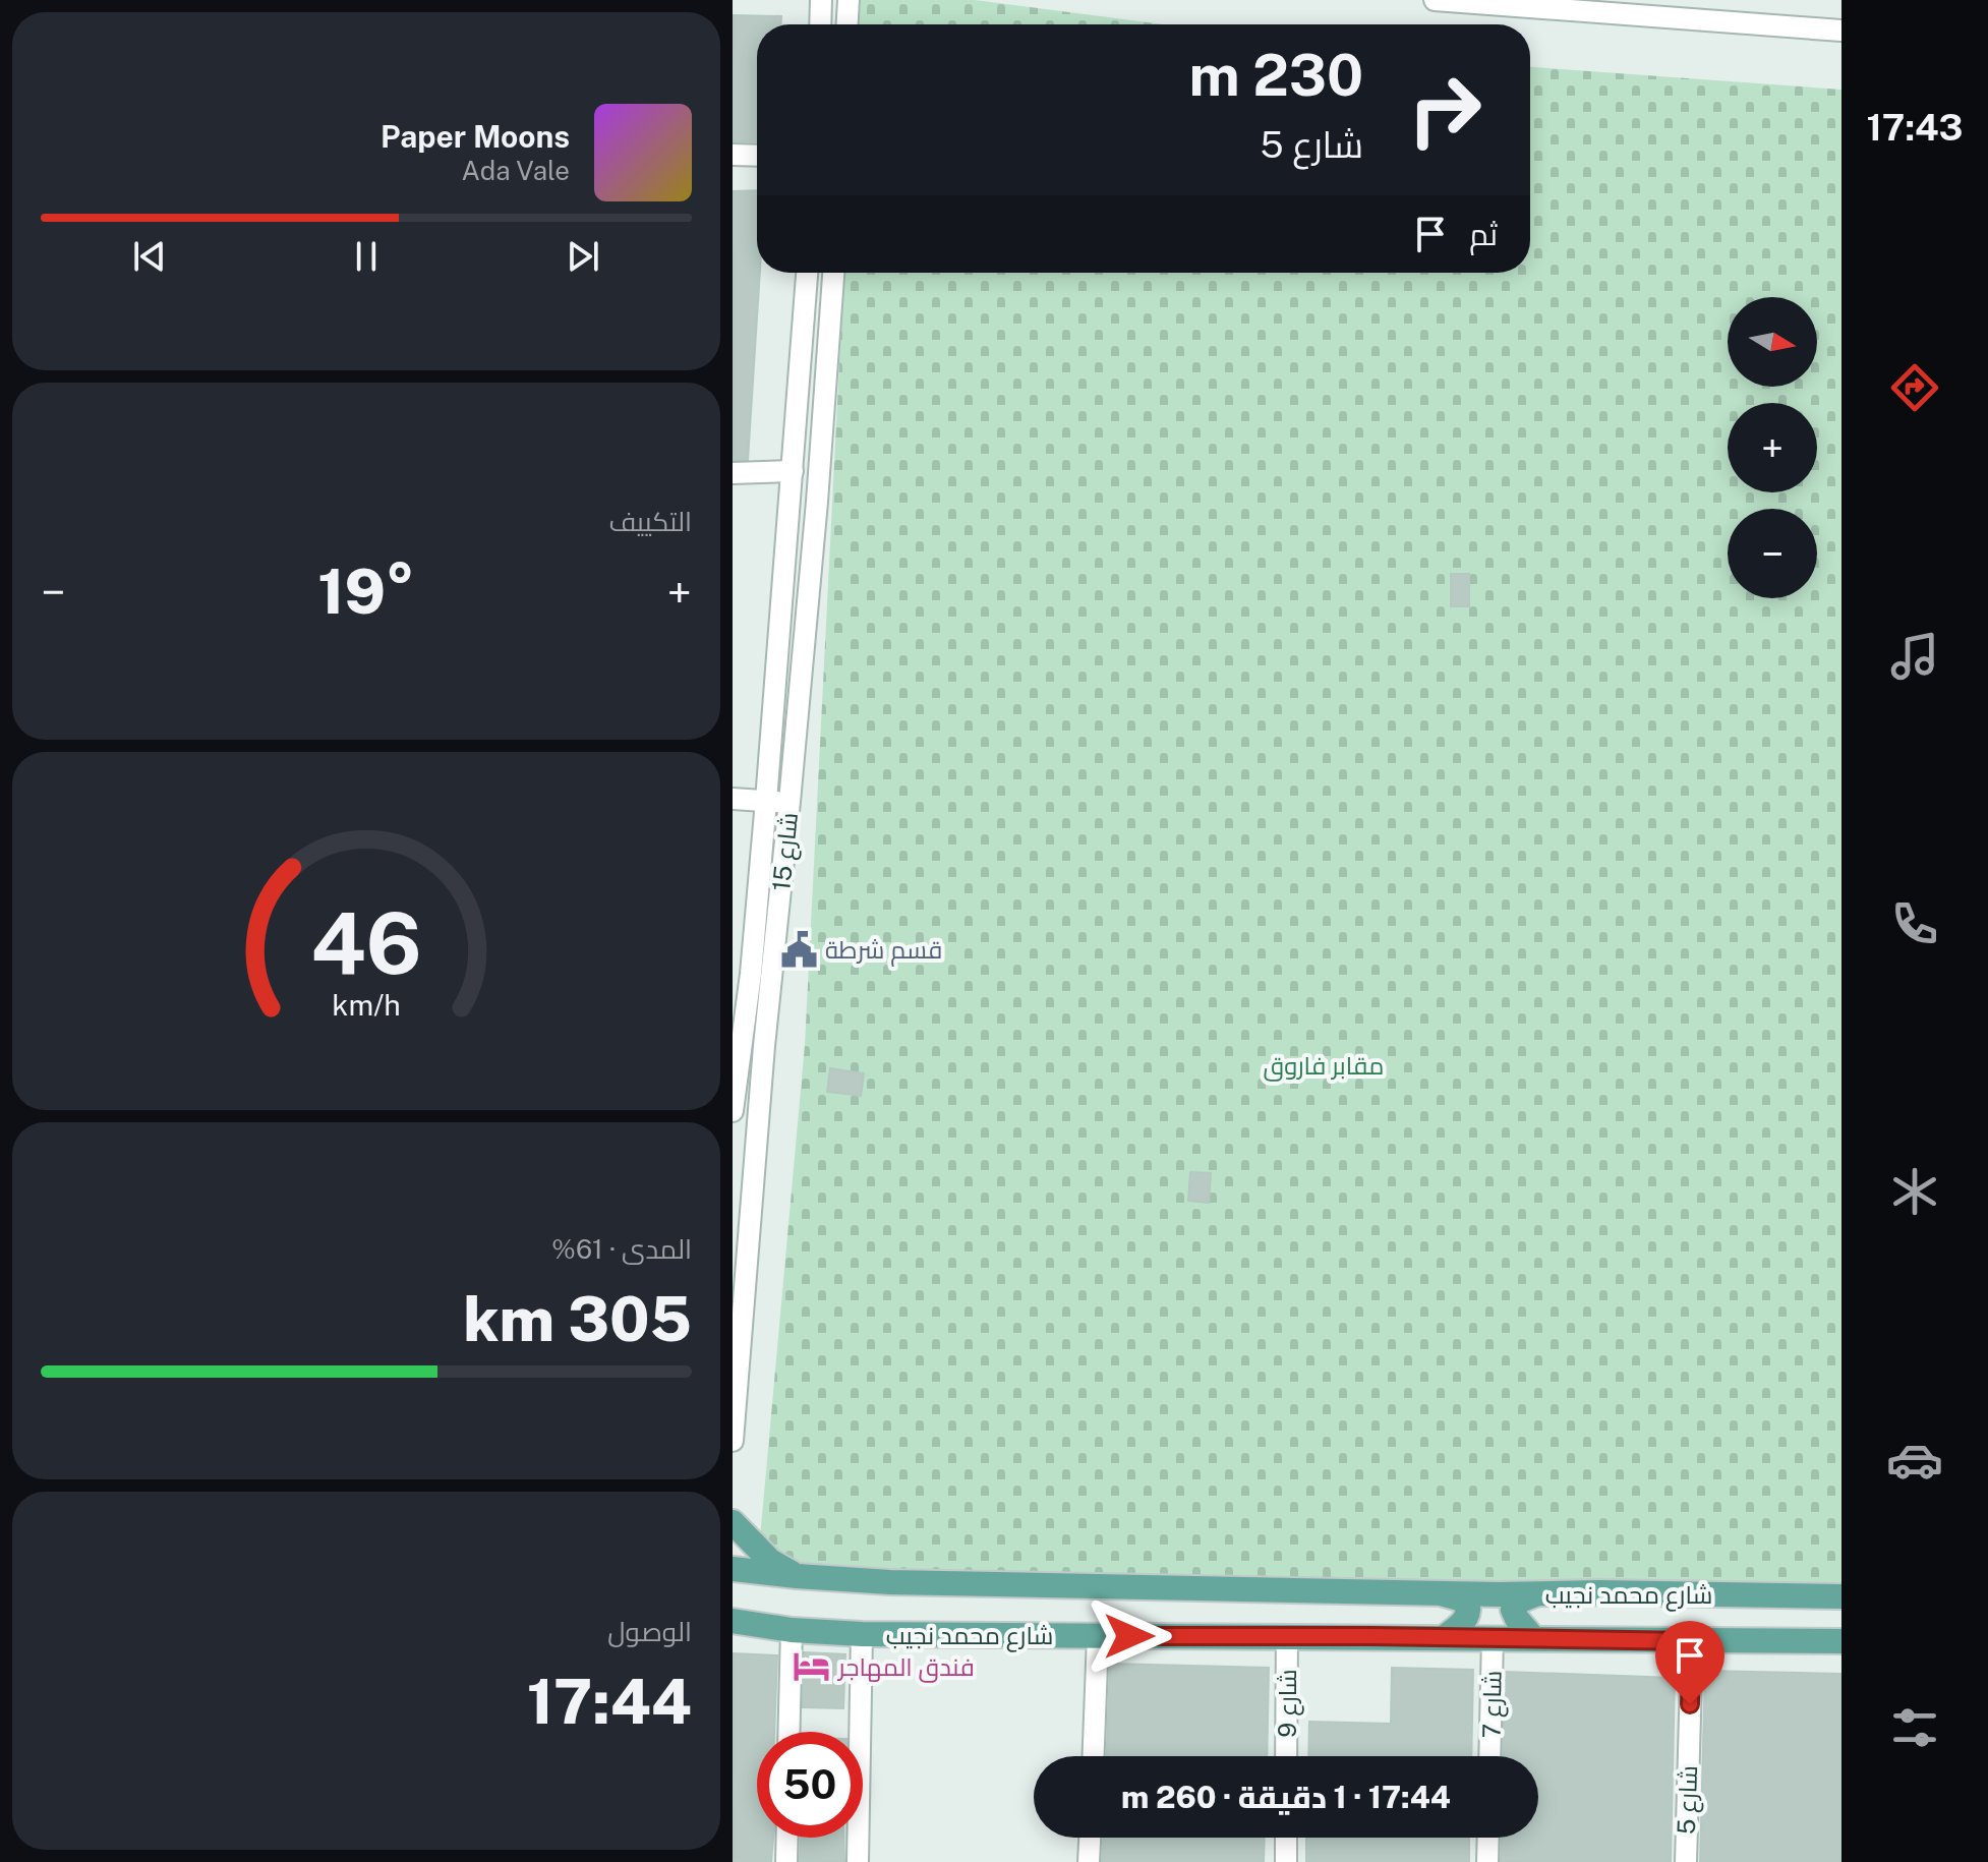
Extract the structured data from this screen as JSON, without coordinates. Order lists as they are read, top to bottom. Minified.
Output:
{"streets":{"main road":["شارع محمد نجيب"],"street":["شارع 15","شارع 9","شارع 7","شارع 5"]},"crossings":[["شارع محمد نجيب","شارع 9"],["شارع محمد نجيب","شارع 7"],["شارع محمد نجيب","شارع 5"]],"parks":["مقابر فاروق"],"places":{"public building":["قسم شرطة"],"hotel":["فندق المهاجر"]},"north":"right","page":{"tabs":"17:43","turn":["230 m","شارع 5"],"song":["Paper Moons","Ada Vale"],"then":"ثم","map_buttons":["+","−"],"tile":["التكييف",["المدى · 61%","305 km"],["الوصول","17:44"]],"heat":["−","19°","+"],"limit":"50","trip":"17:44 · 1 دقيقة · 260 m","gauge":["46","km/h"]}}
